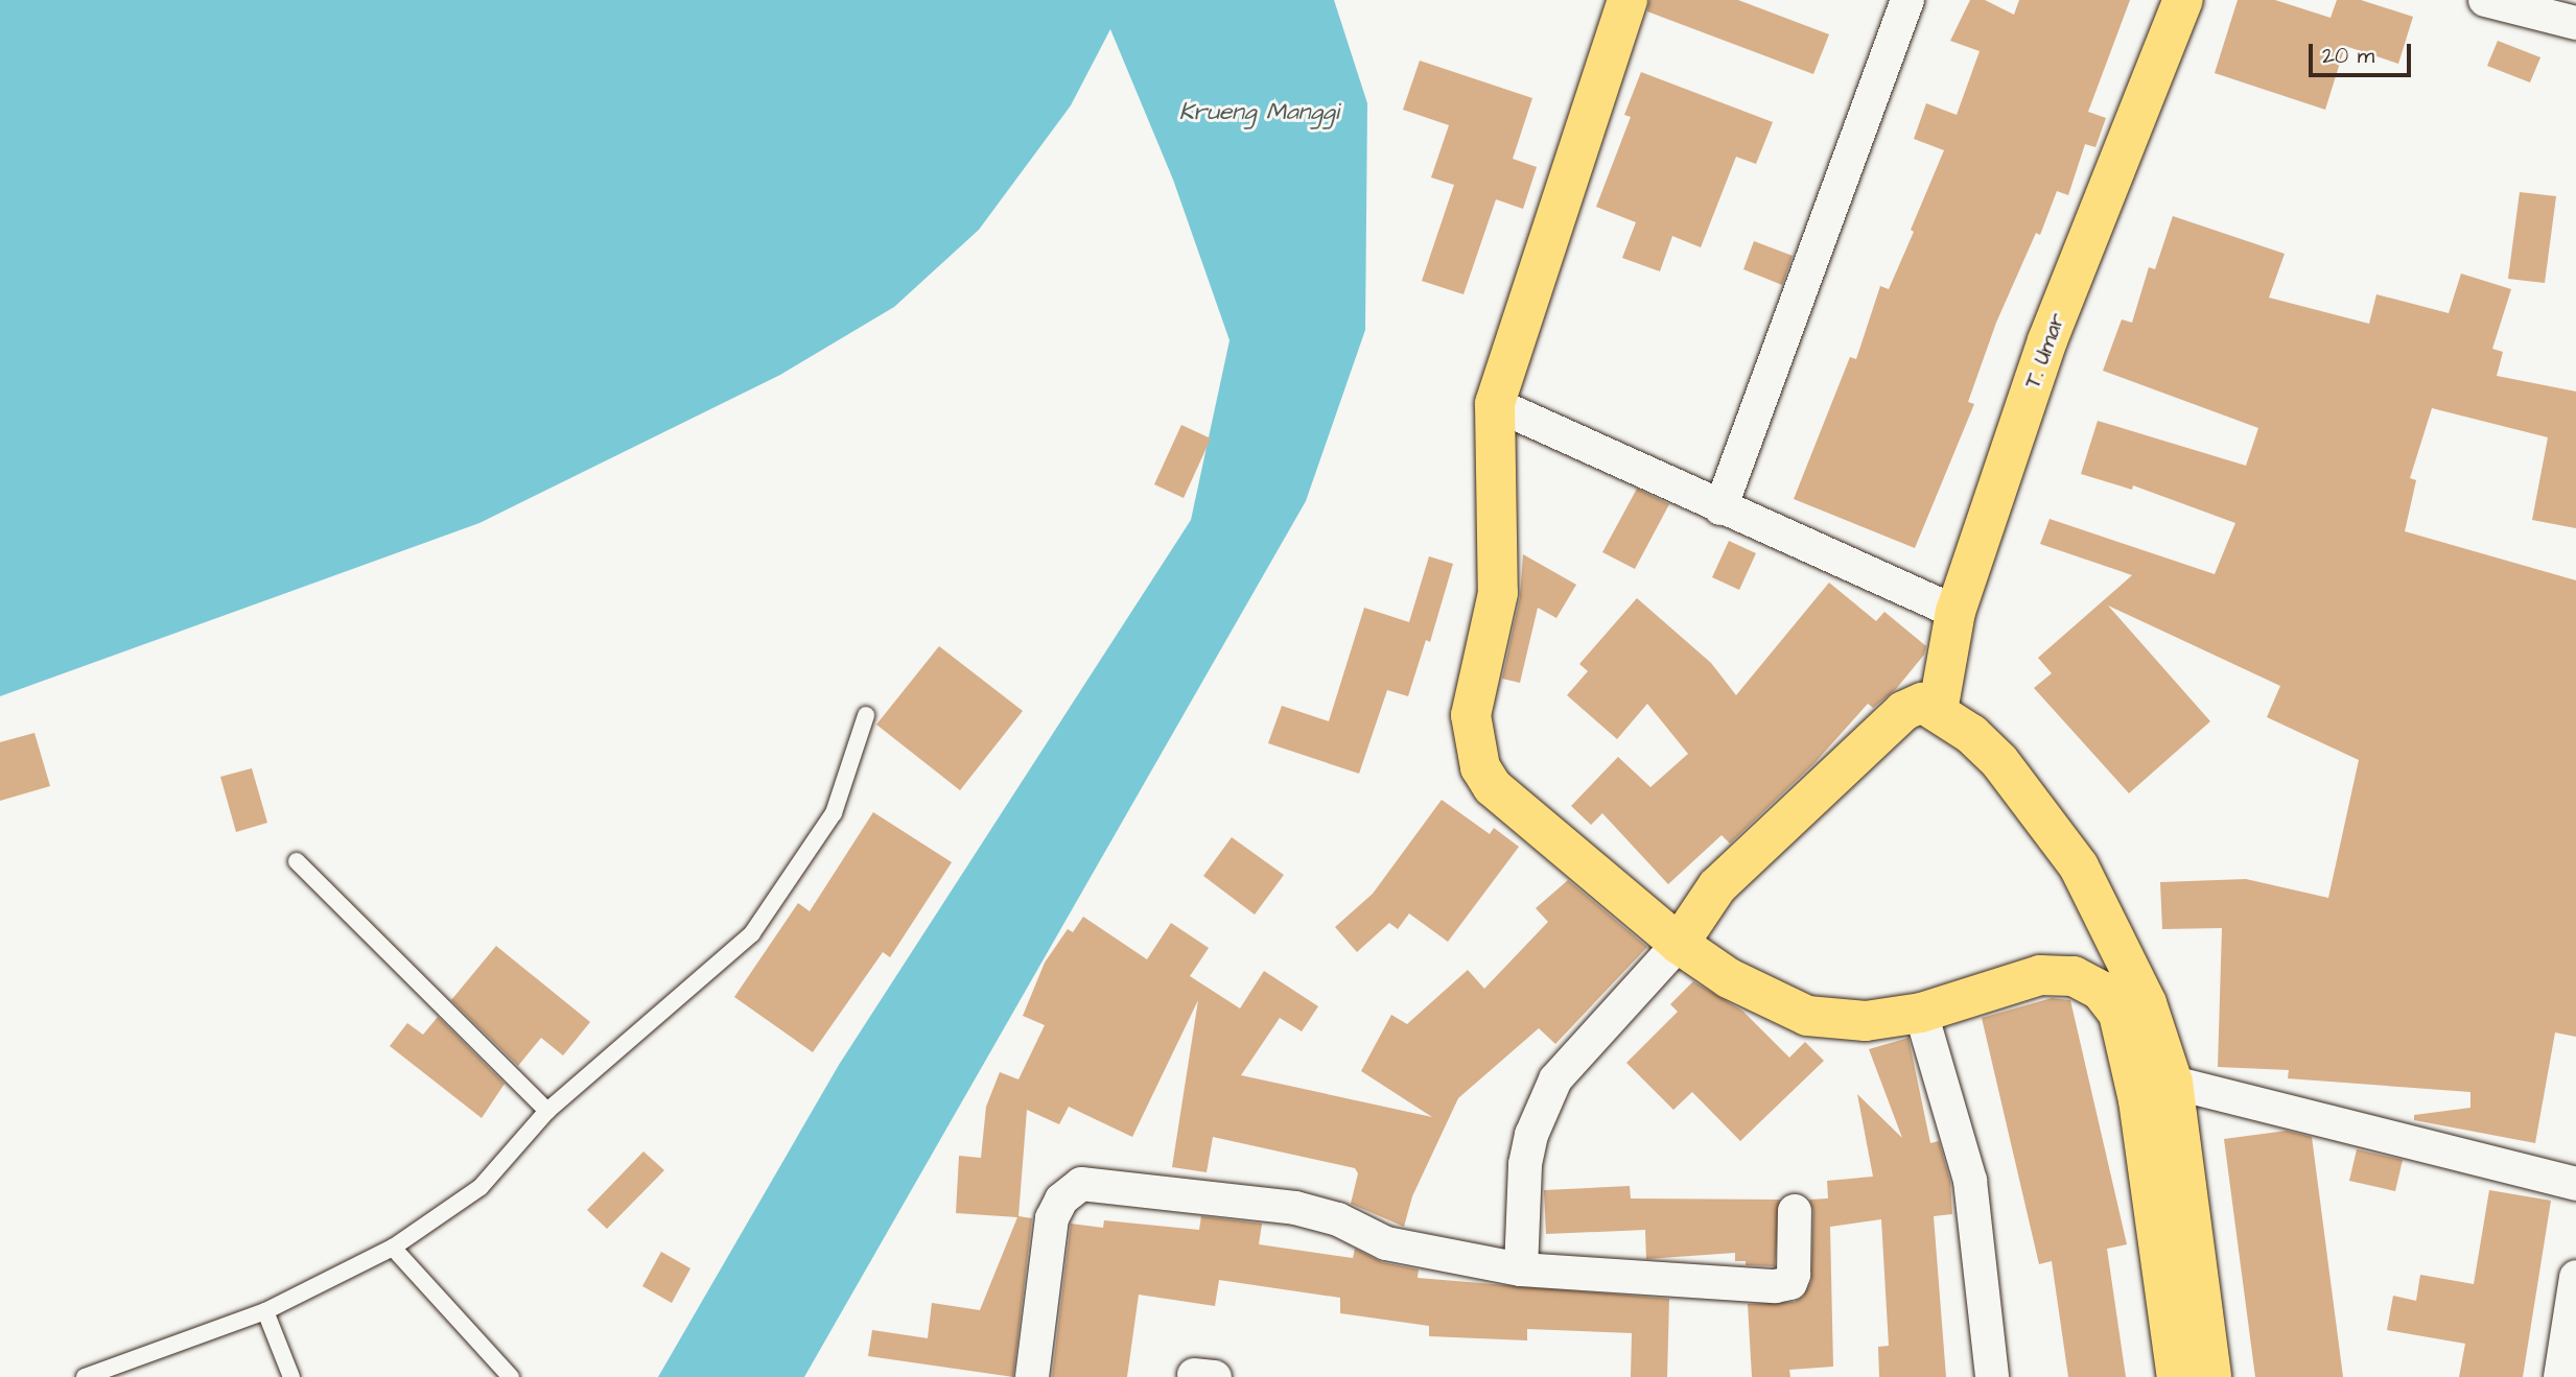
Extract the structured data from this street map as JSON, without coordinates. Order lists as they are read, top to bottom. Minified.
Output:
{"streets":{"main road":["T. Umar"]},"water":["Krueng Manggi"],"scale_bar":"20 m"}
